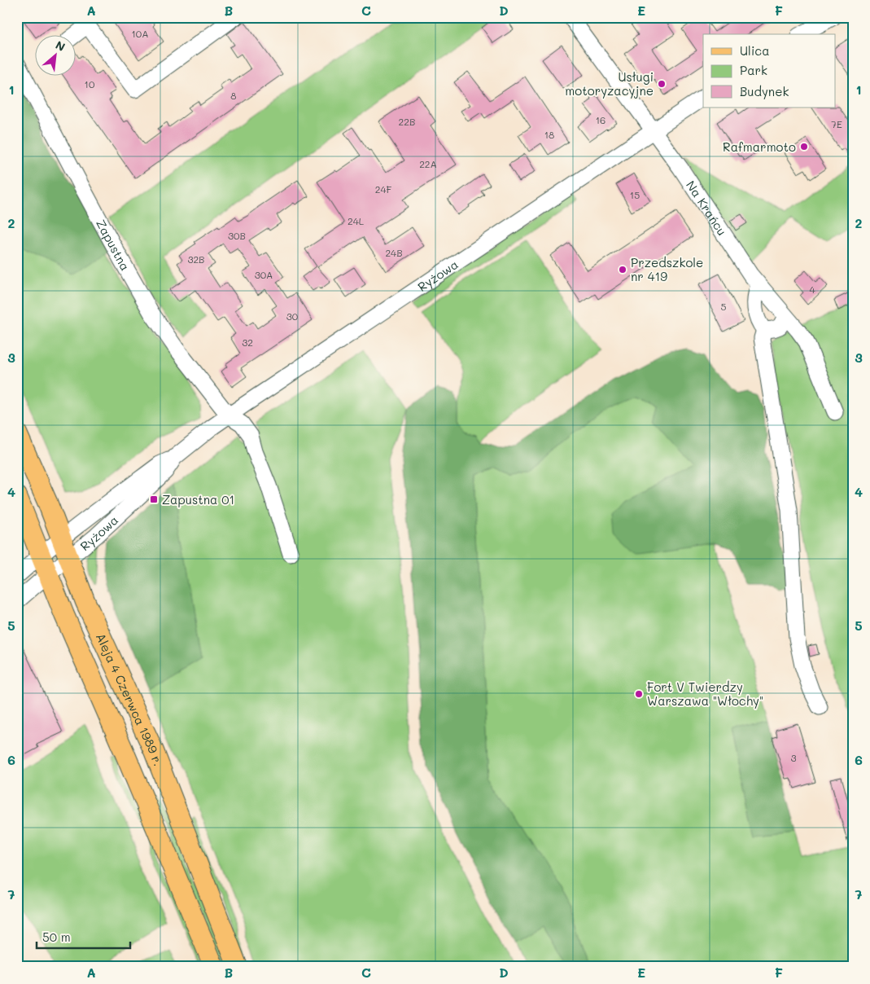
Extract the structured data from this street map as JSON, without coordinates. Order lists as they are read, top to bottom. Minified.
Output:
{"streets":{"main road":["Aleja 4 Czerwca 1989 r."],"street":["Na Krańcu","Zapustna","Ryżowa"]},"crossings":[["Na Krańcu","Ryżowa"],["Zapustna","Ryżowa"],["Ryżowa","Aleja 4 Czerwca 1989 r."]],"places":{"other":["Usługi motoryzacyjne","Rafmarmoto","Przedszkole nr 419","Fort V Twierdzy Warszawa \"Włochy\""],"transit":["Zapustna 01"]},"house_numbers":["10A","10","8","16","22B","7E","18","22A","24F","15","24L","30B","24B","32B","30A","4","5","30","32","3"],"legend":["Ulica","Park","Budynek"],"scale_bar":"50 m","north":"top right","grid":{"columns":["A","B","C","D","E","F"],"rows":["1","2","3","4","5","6","7"]}}
